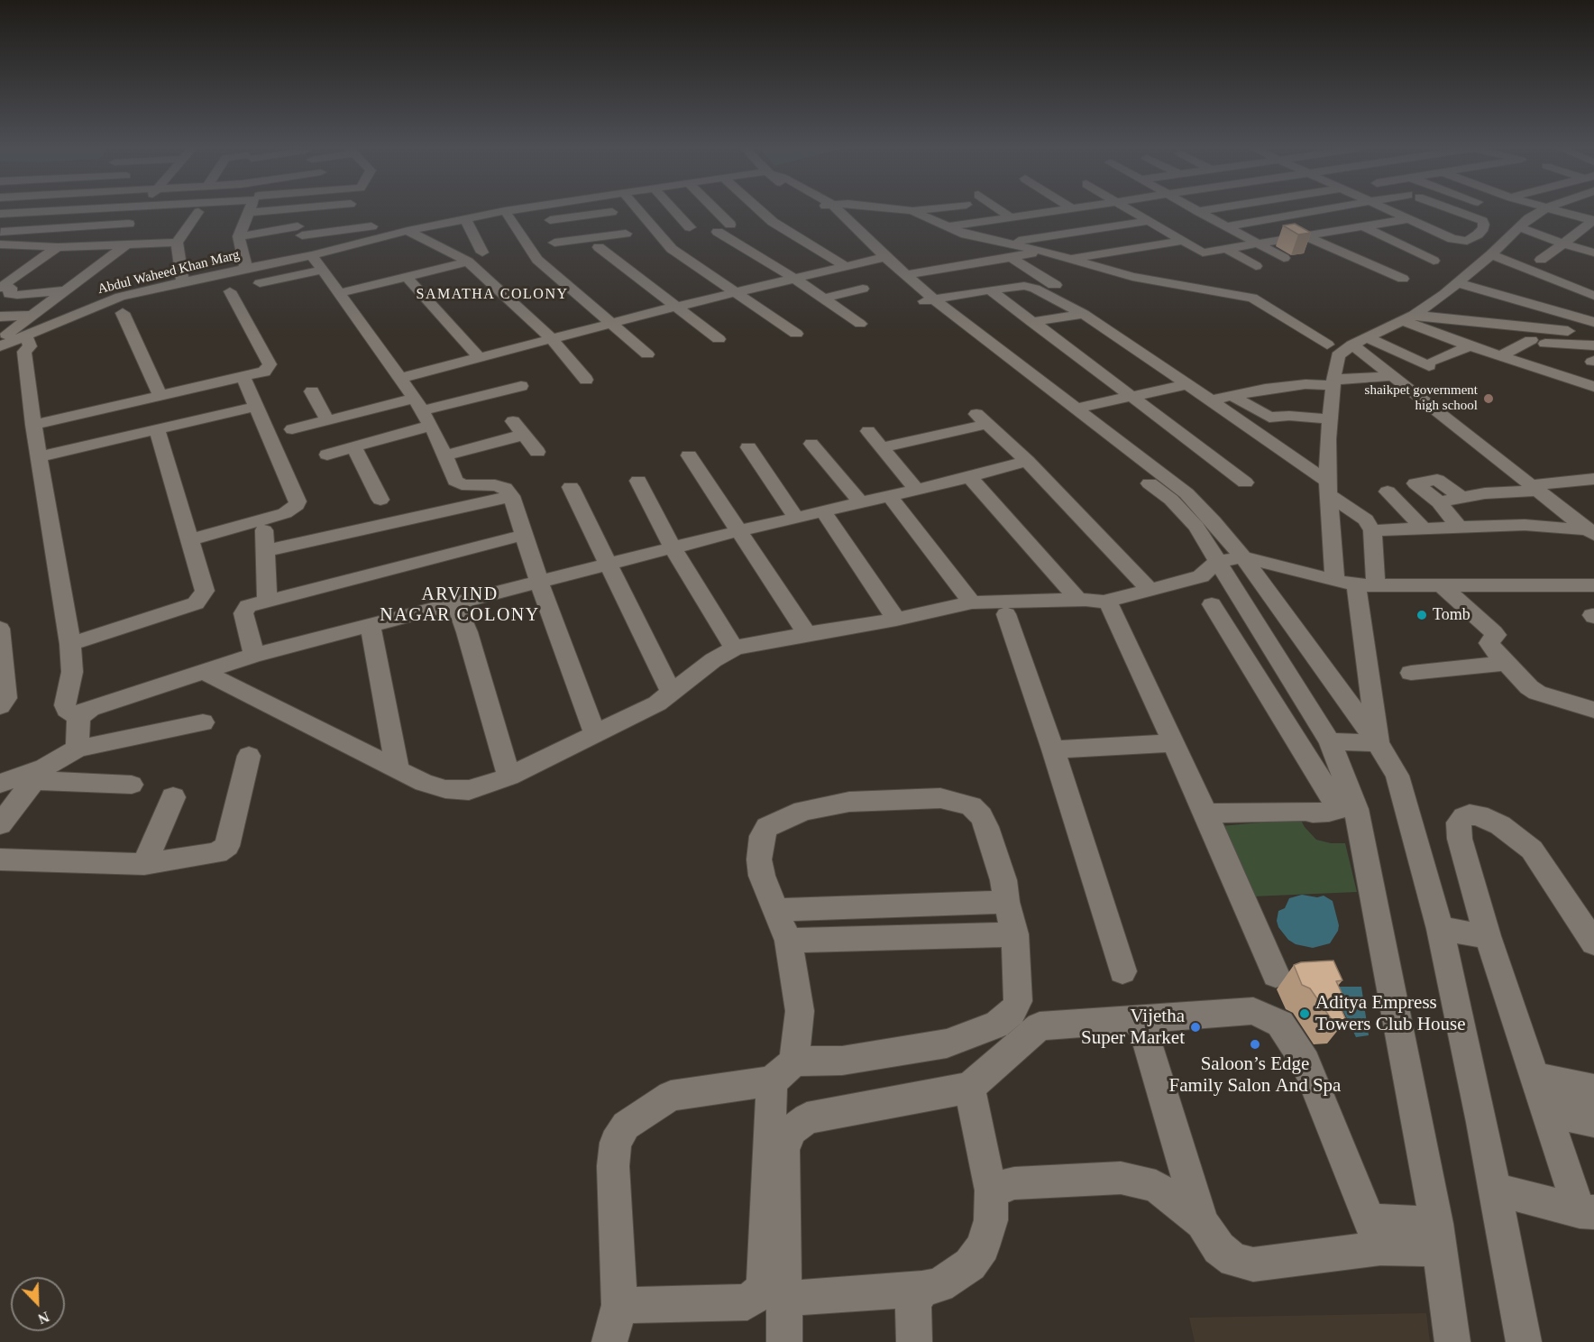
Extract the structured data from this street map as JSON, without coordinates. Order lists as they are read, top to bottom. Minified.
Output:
{"streets":{"street":["Abdul Waheed Khan Marg"]},"districts":["SAMATHA COLONY","ARVIND NAGAR COLONY"],"places":["shaikpet government high school","Tomb","Aditya Empress Towers Club House","Vijetha Super Market","Saloon’s Edge Family Salon And Spa"],"north":"bottom right"}
